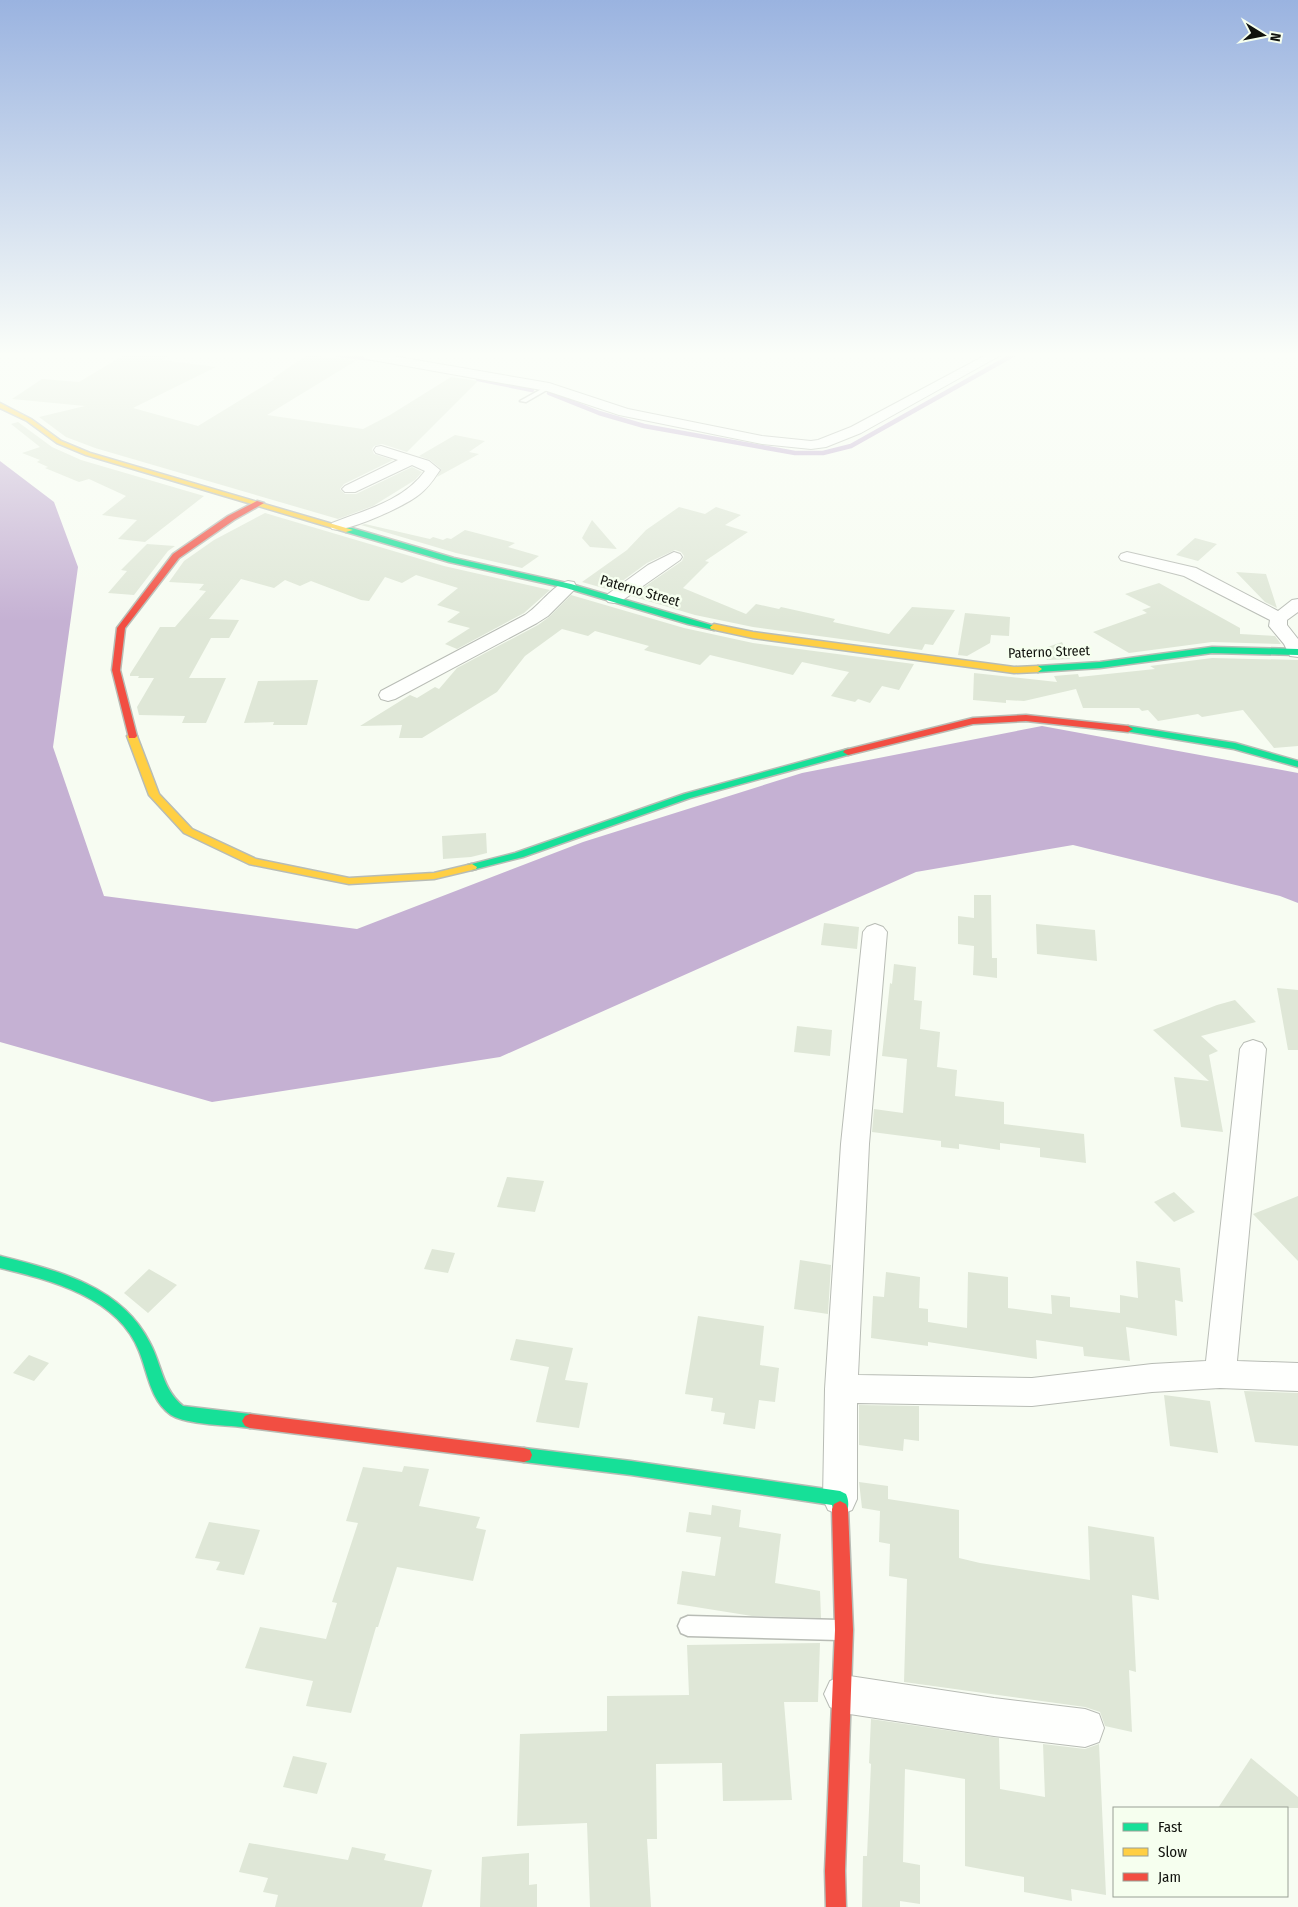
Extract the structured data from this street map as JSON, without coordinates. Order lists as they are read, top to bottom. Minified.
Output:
{"streets":{"street":["Paterno Street"]},"legend":["Fast","Slow","Jam"],"north":"right"}
